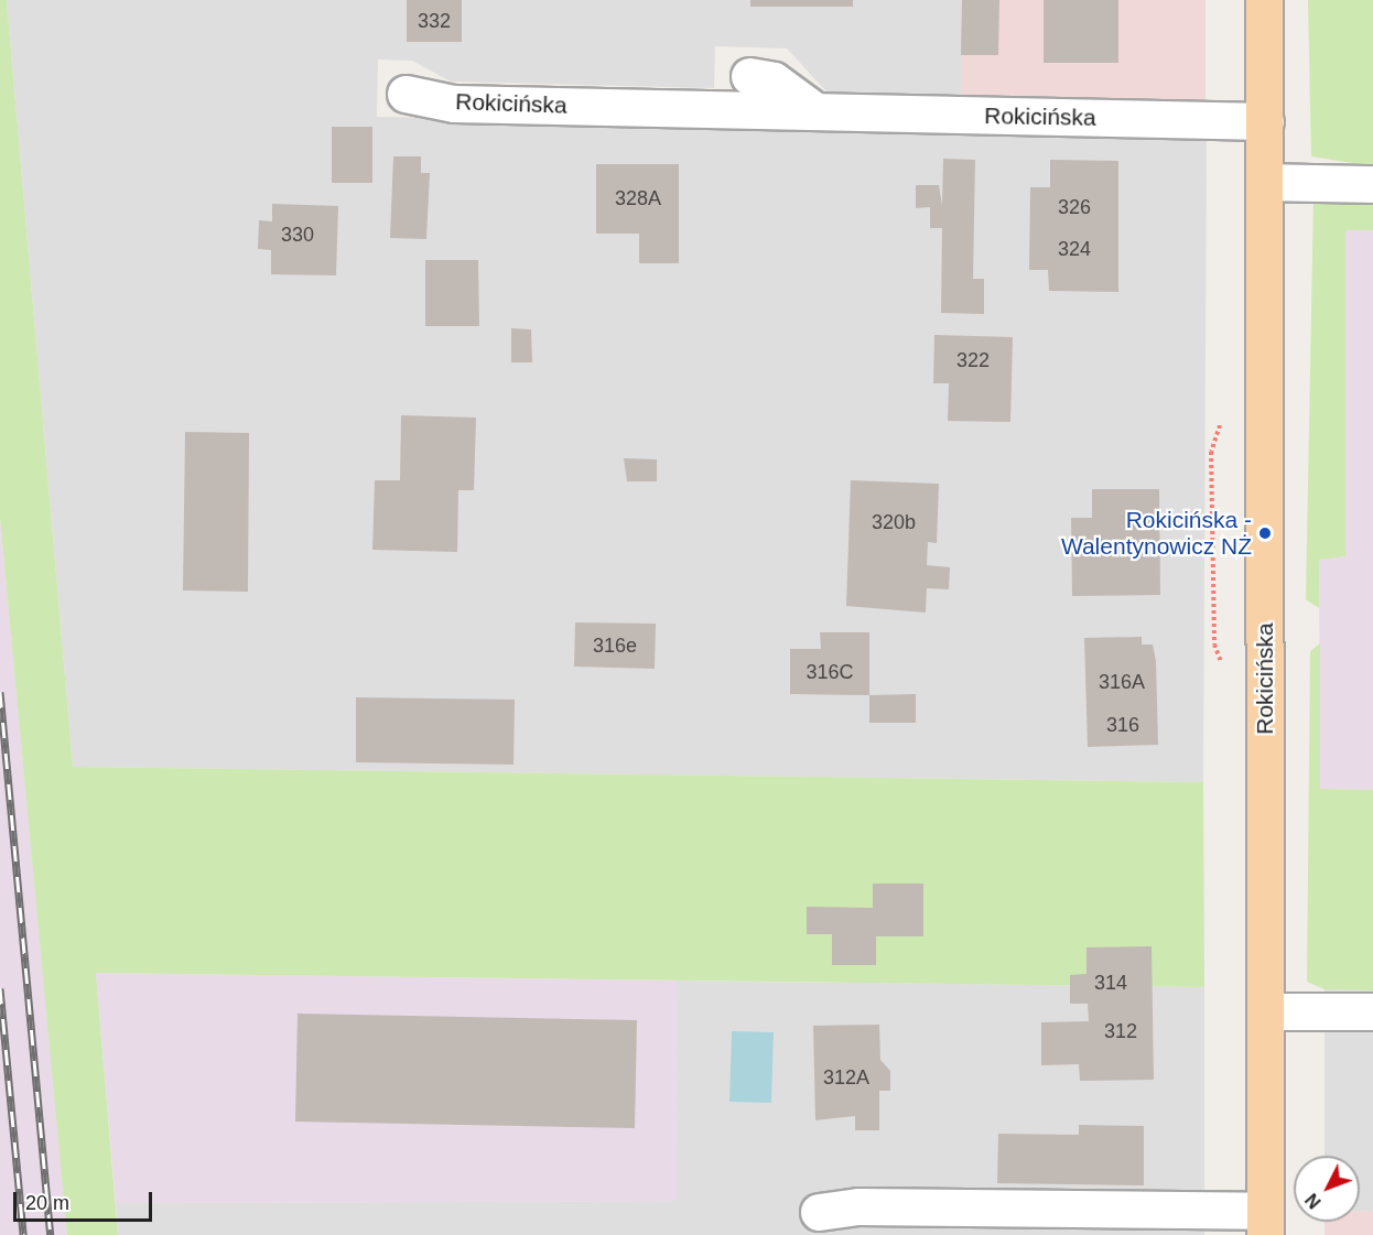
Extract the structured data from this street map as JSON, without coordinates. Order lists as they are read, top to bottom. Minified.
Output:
{"streets":{"main road":["Rokicińska"]},"places":["Rokicińska - Walentynowicz NŻ"],"house_numbers":["332","328A","326","330","324","322","320b","316e","316C","316A","316","314","312","312A"],"scale_bar":"20 m","north":"bottom left"}
